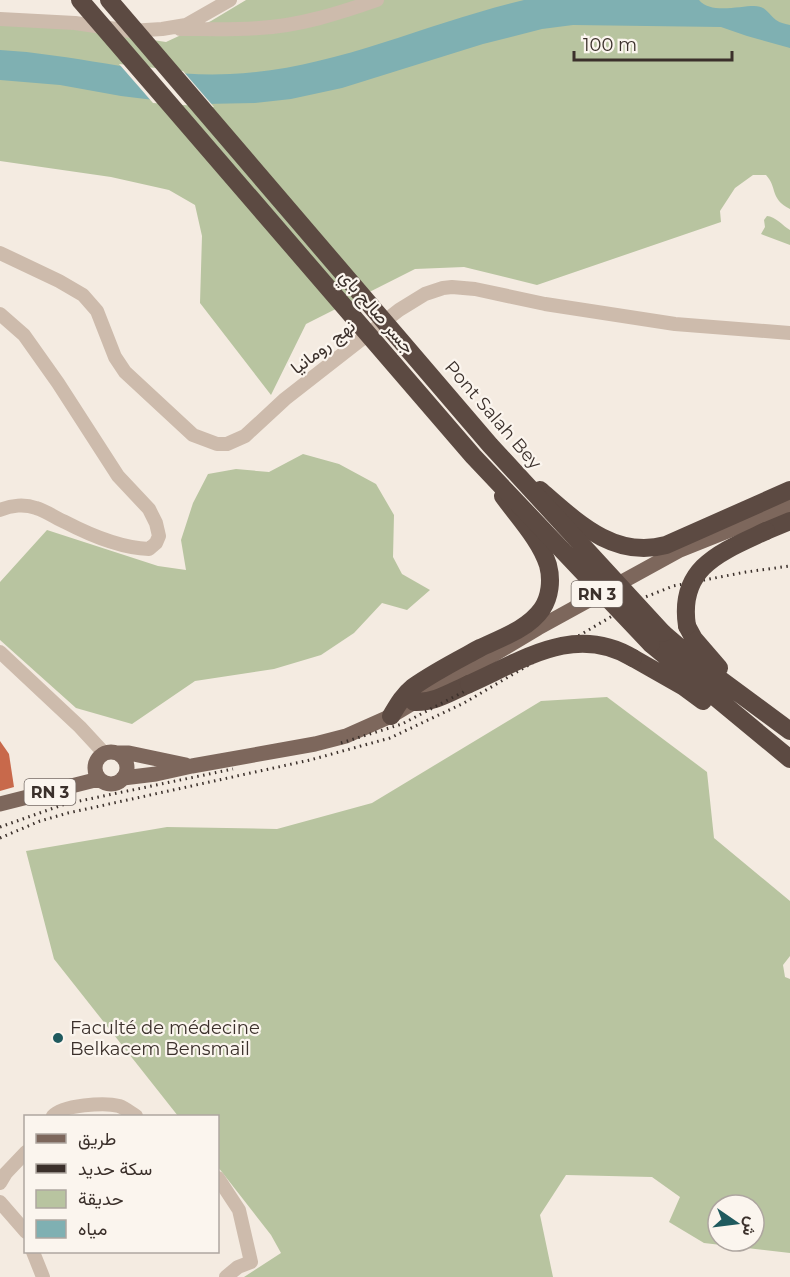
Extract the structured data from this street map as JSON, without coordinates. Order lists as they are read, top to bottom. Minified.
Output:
{"streets":{"highway":["جسر صالح باي","Pont Salah Bey"],"main road":["RN 3"],"street":["نهج رومانيا"]},"crossings":[["جسر صالح باي","Pont Salah Bey"]],"places":["Faculté de médecine Belkacem Bensmail"],"legend":["طريق","سكة حديد","حديقة","مياه"],"scale_bar":"100 m","north":"right"}
